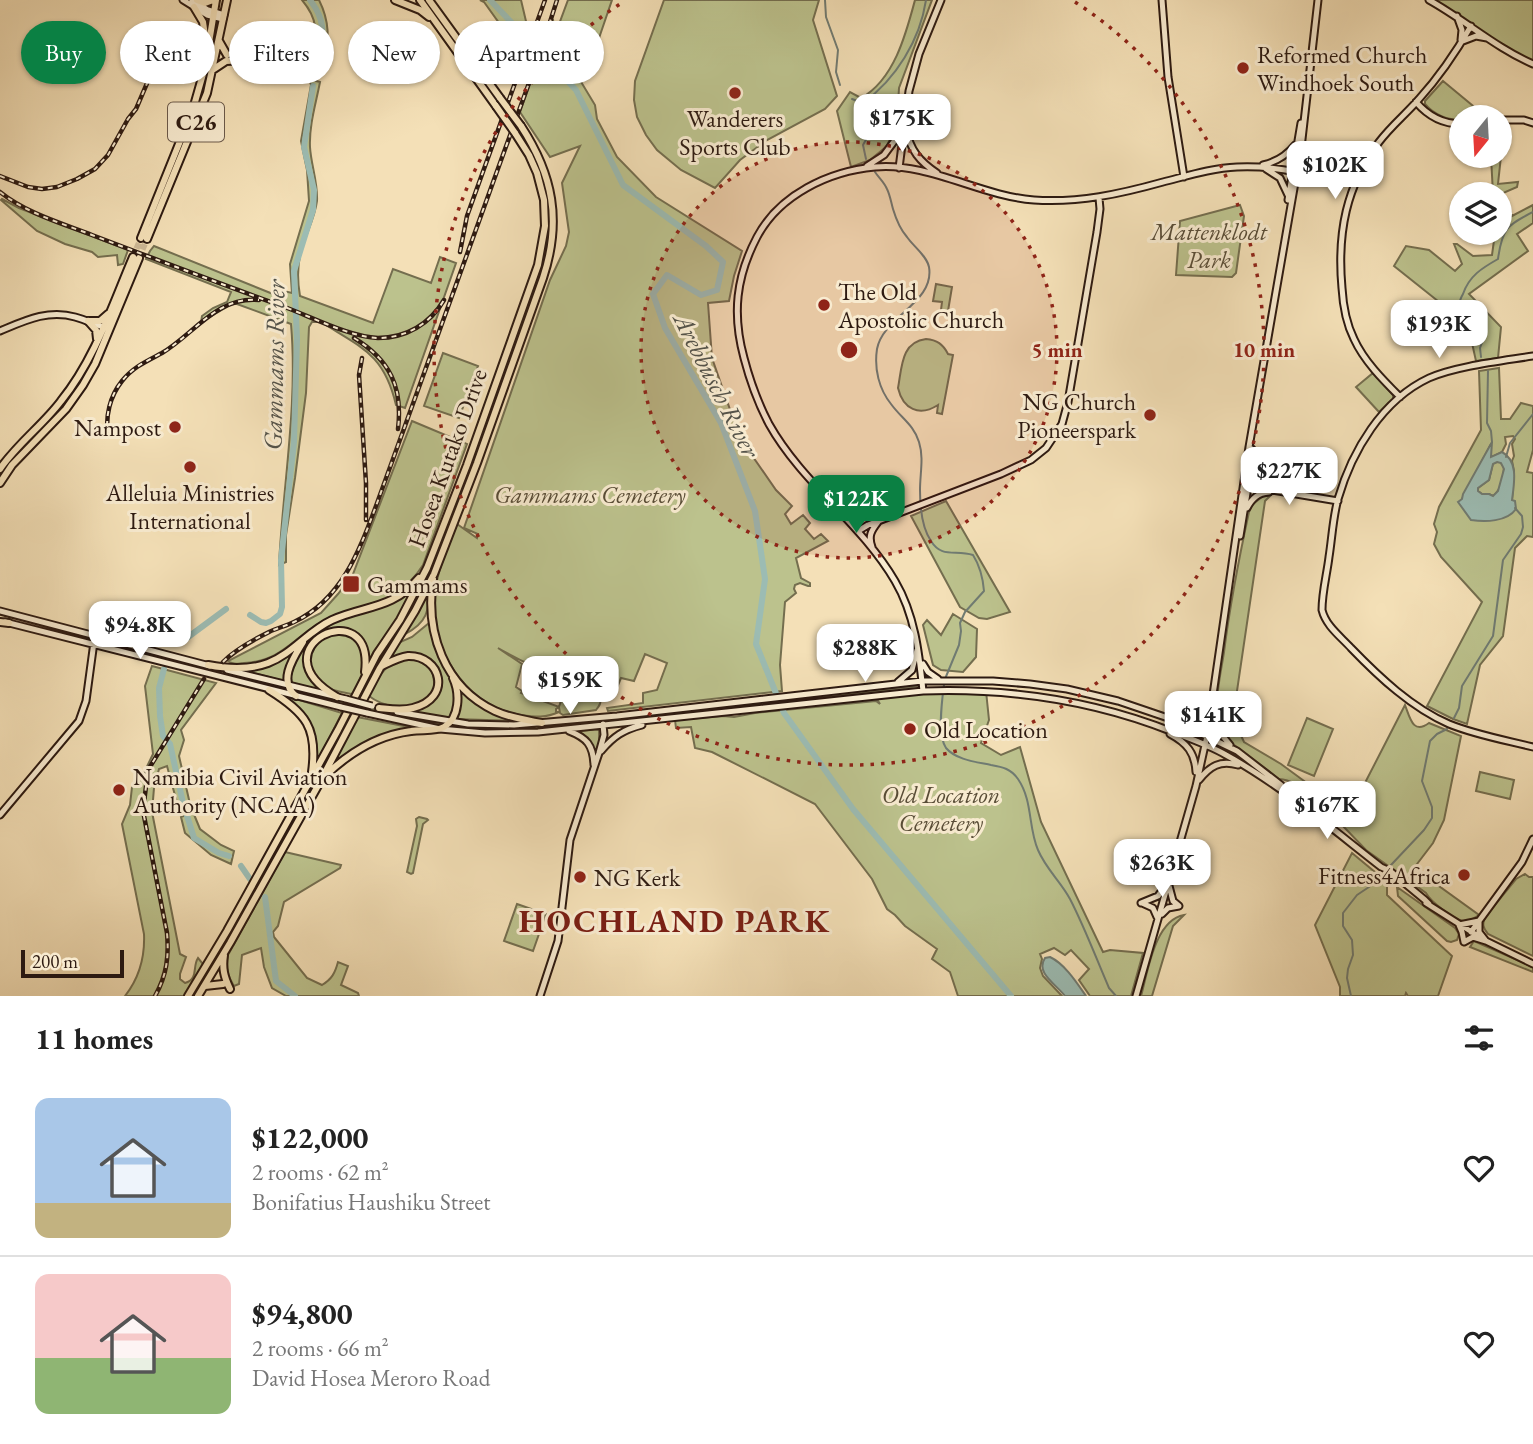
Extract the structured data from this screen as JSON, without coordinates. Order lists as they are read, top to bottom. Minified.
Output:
{"streets":{"main road":["C26","Hosea Kutako Drive"]},"districts":["HOCHLAND PARK"],"water":["Gammams River","Arebbusch River"],"parks":["Mattenklodt Park","Gammams Cemetery","Old Location Cemetery"],"places":{"other":["Reformed Church Windhoek South","Wanderers Sports Club","The Old Apostolic Church","NG Church Pioneerspark","Nampost","Alleluia Ministries International","Old Location","Namibia Civil Aviation Authority (NCAA)","Fitness4Africa","NG Kerk"],"transit":["Gammams"]},"scale_bar":"200 m","north":"bottom","page":{"chip":["Buy","Rent","Filters","New","Apartment"],"price":["$175K","$102K","$193K","$227K","$122K","$94.8K","$288K","$159K","$141K","$167K","$263K"],"scale":"200 m","heading":"11 homes","list":[{"name":"$122,000","note":"2 rooms · 62 m² · Bonifatius Haushiku Street"},{"name":"$94,800","note":"2 rooms · 66 m² · David Hosea Meroro Road"}]},"rings":["5 min","10 min"]}
